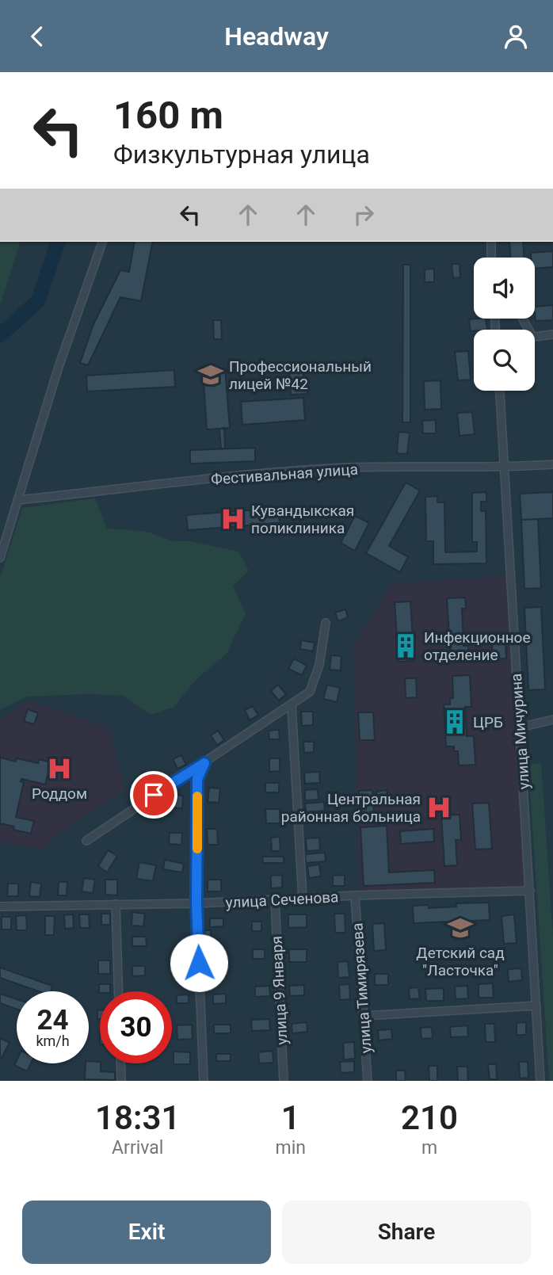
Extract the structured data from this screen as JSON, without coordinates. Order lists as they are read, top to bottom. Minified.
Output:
{"streets":{"street":["Фестивальная улица","улица Мичурина","улица Сеченова","улица Тимирязева","улица 9 Января"]},"crossings":[["Фестивальная улица","улица Мичурина"],["улица Мичурина","улица Сеченова"],["улица Сеченова","улица Тимирязева"],["улица Сеченова","улица 9 Января"]],"places":{"school or university":["Профессиональный лицей №42","Детский сад \"Ласточка\""],"hospital":["Кувандыкская поликлиника","Роддом","Центральная районная больница"],"building":["Инфекционное отделение","ЦРБ"]},"page":{"header":"Headway","turn":["160 m","Физкультурная улица"],"speed":"24 km/h","limit":"30","eta":["18:31","Arrival","1","min","210","m"],"buttons":["Exit","Share"]}}
